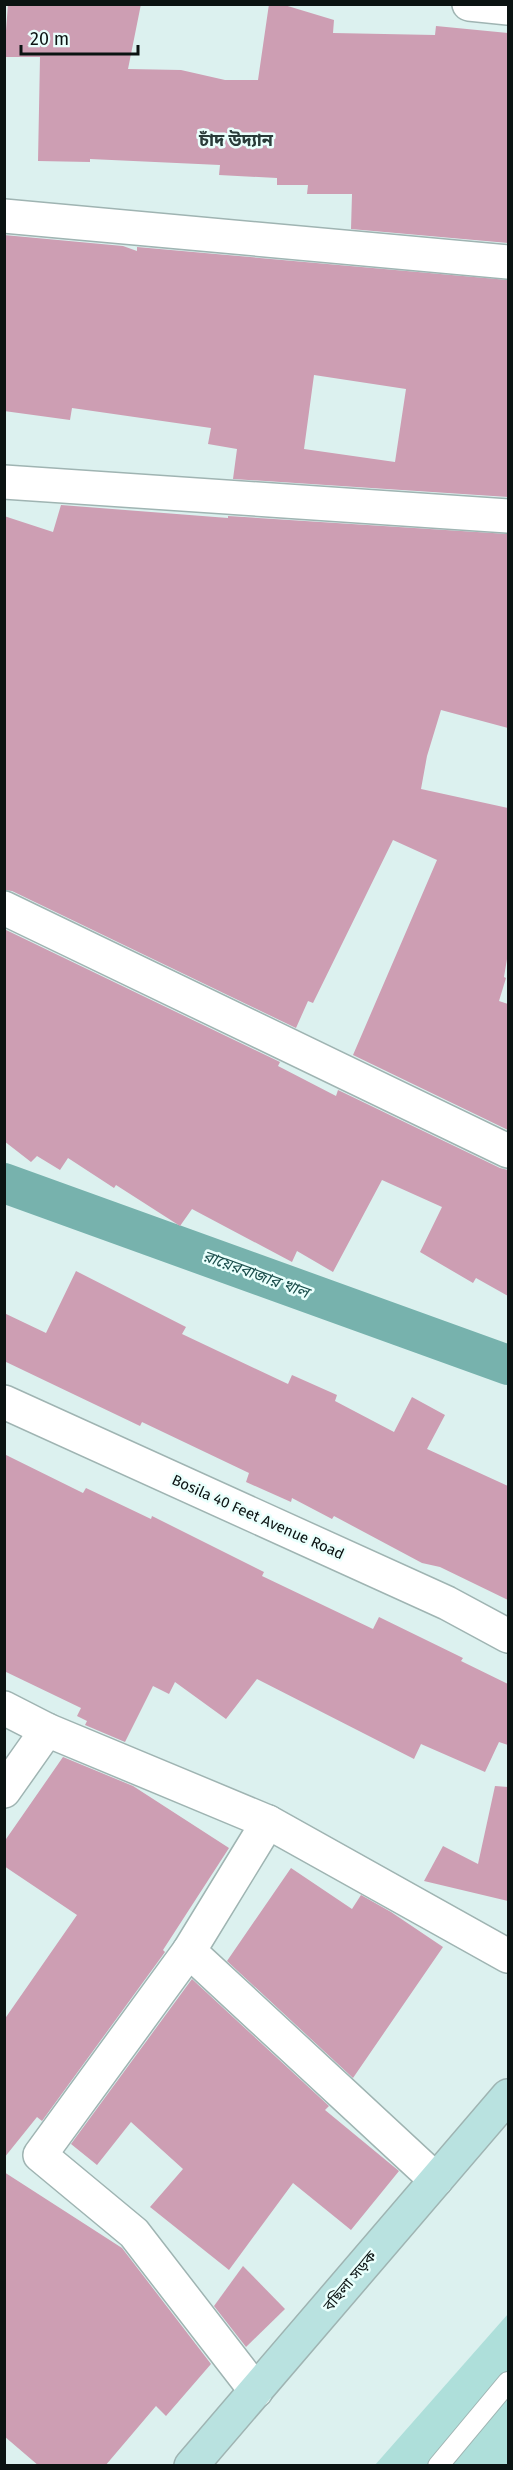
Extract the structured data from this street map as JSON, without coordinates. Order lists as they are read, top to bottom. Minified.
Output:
{"streets":{"main road":["বছিলা সড়ক"],"street":["Bosila 40 Feet Avenue Road"]},"districts":["চাঁদ উদ্যান"],"water":["রায়েরবাজার খাল"],"scale_bar":"20 m"}
